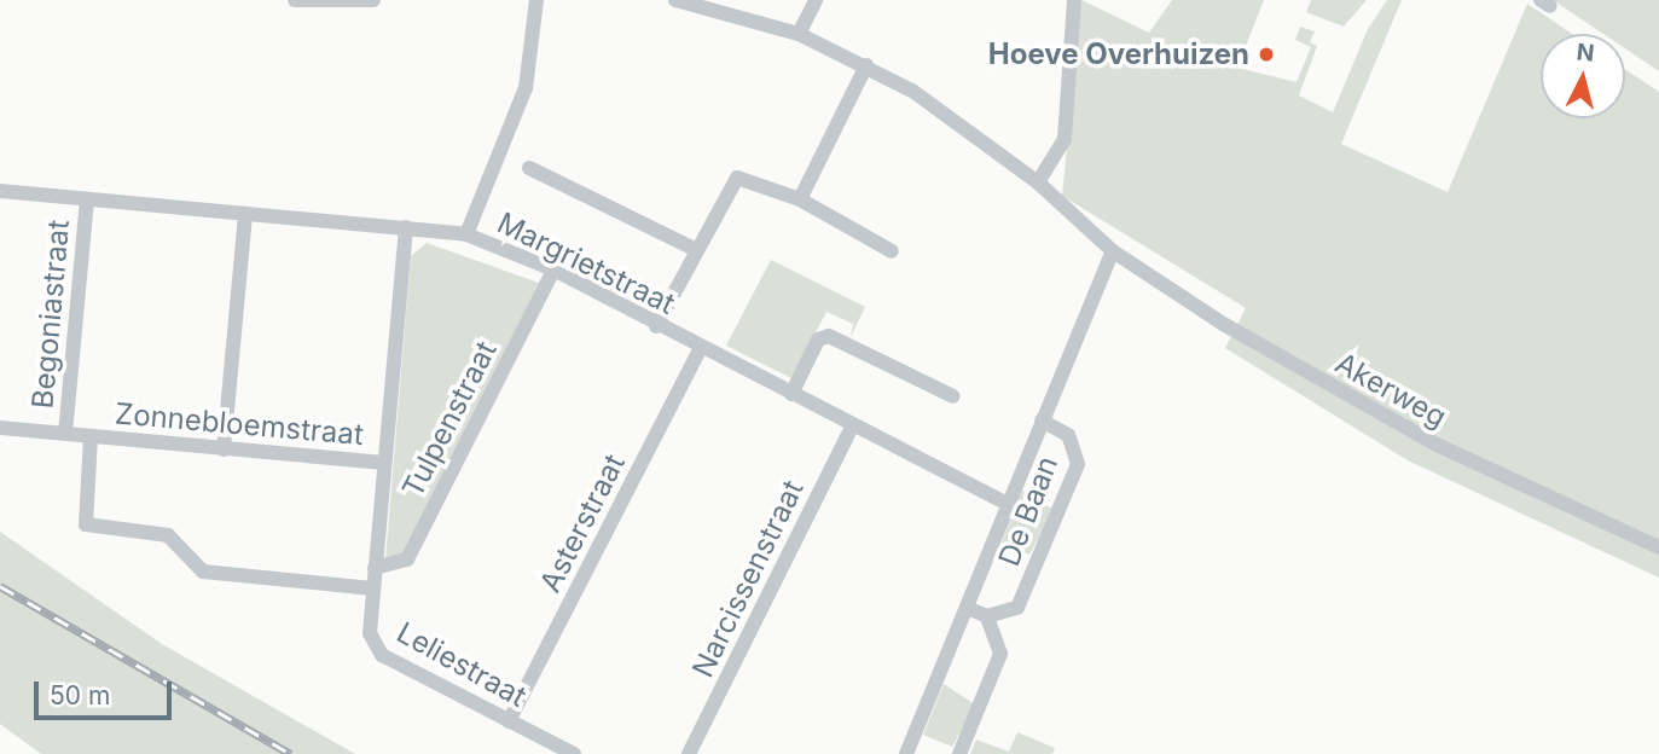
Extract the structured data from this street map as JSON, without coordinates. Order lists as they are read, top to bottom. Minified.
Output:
{"streets":{"street":["Margrietstraat","Begoniastraat","Akerweg","Tulpenstraat","Zonnebloemstraat","De Baan","Asterstraat","Narcissenstraat","Leliestraat"]},"crossings":[["Margrietstraat","Begoniastraat"],["Margrietstraat","Tulpenstraat"],["Margrietstraat","De Baan"],["Margrietstraat","Asterstraat"],["Margrietstraat","Narcissenstraat"],["Begoniastraat","Zonnebloemstraat"],["Akerweg","De Baan"],["Tulpenstraat","Zonnebloemstraat"],["Tulpenstraat","Leliestraat"],["Zonnebloemstraat","Leliestraat"],["Asterstraat","Leliestraat"]],"places":["Hoeve Overhuizen"],"scale_bar":"50 m","north":"top"}
